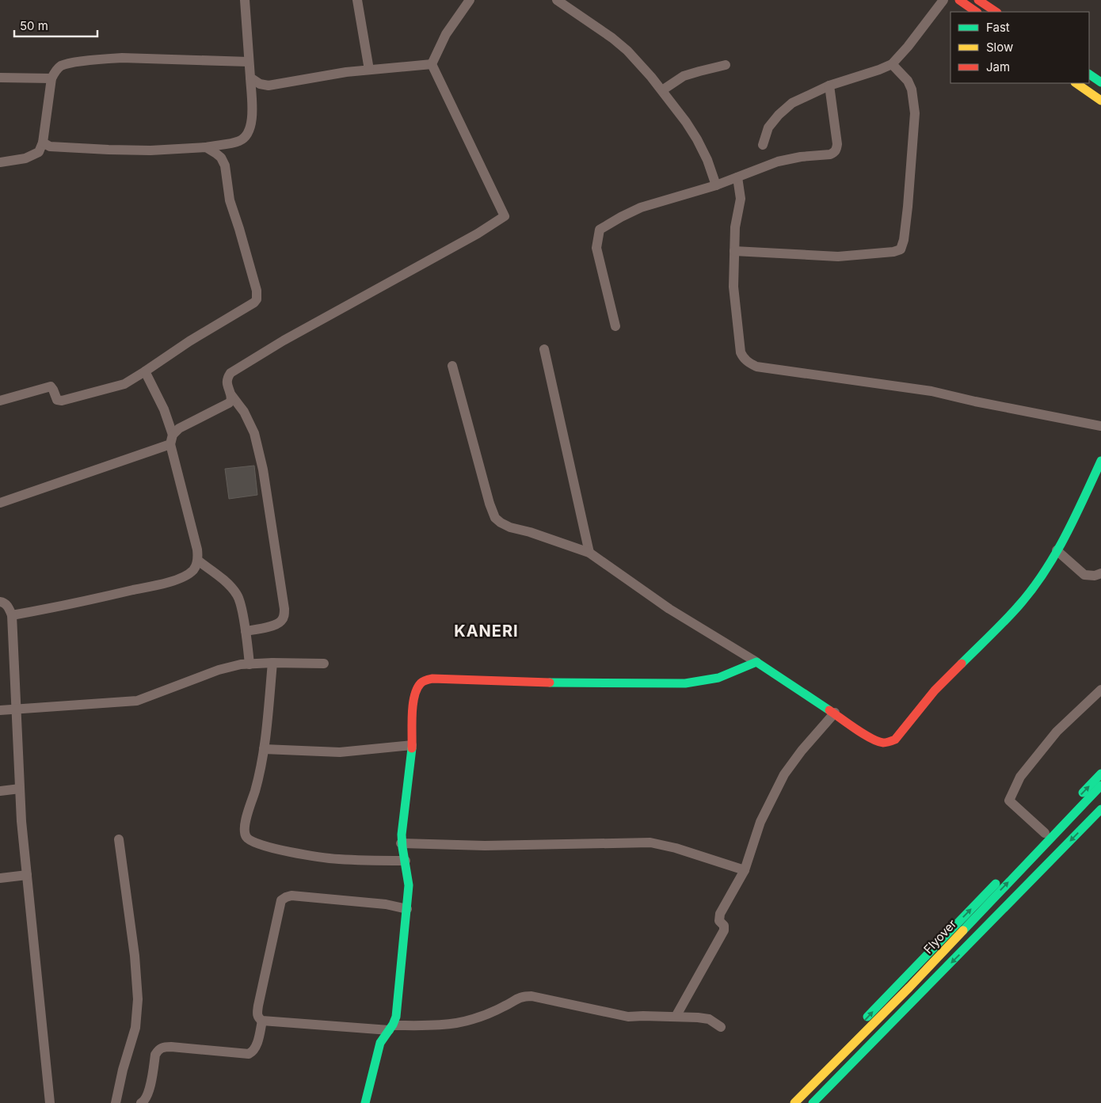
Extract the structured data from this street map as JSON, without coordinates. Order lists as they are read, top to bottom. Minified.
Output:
{"streets":{"main road":["Flyover"]},"districts":["KANERI"],"legend":["Fast","Slow","Jam"],"scale_bar":"50 m"}
